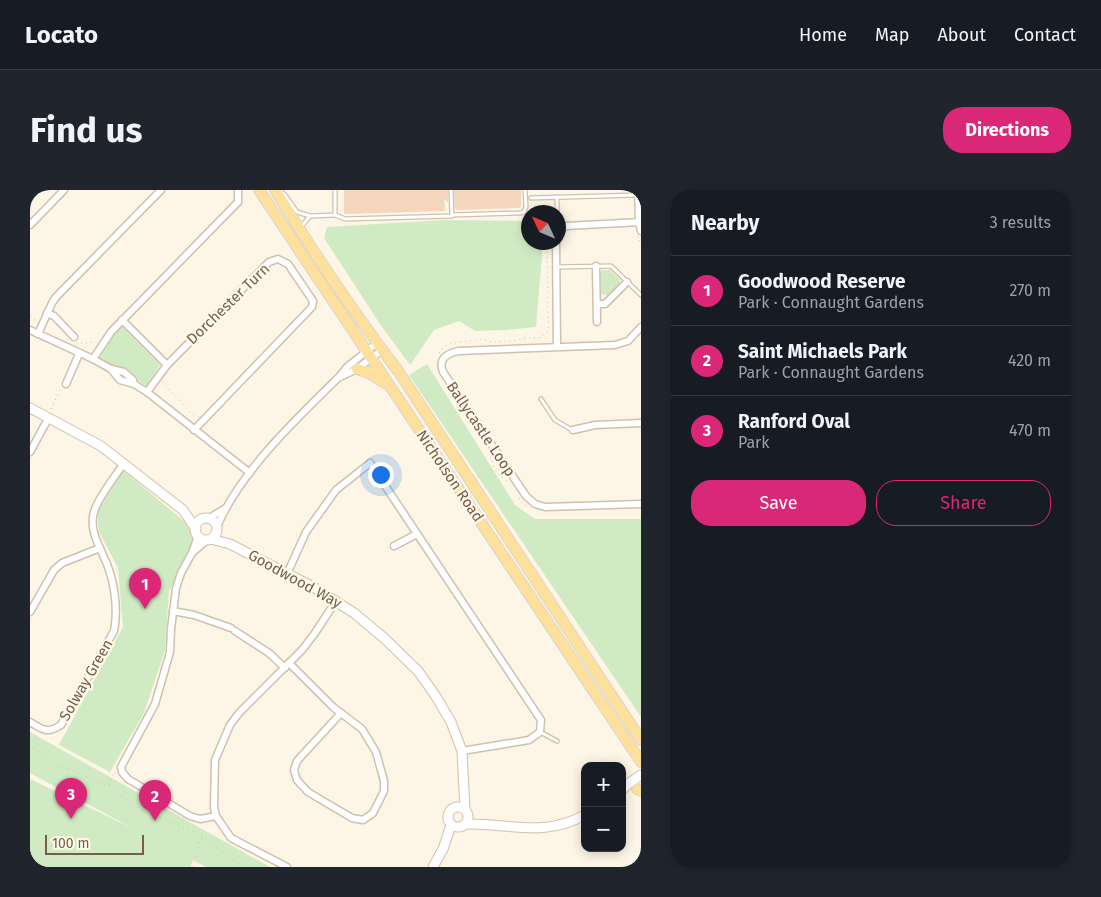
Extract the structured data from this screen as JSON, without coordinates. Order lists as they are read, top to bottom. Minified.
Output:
{"streets":{"main road":["Nicholson Road"],"street":["Dorchester Turn","Ballycastle Loop","Goodwood Way","Solway Green"]},"crossings":[["Goodwood Way","Solway Green"]],"scale_bar":"100 m","north":"top left","page":{"header":"Locato","nav":["Home","Map","About","Contact"],"buttons":["Directions",["Save","Share"]],"title":"Find us","heading":["Nearby","3 results"],"list":[{"mark":"1","name":"Goodwood Reserve","note":"Park · Connaught Gardens","value":"270 m"},{"mark":"2","name":"Saint Michaels Park","note":"Park · Connaught Gardens","value":"420 m"},{"mark":"3","name":"Ranford Oval","note":"Park","value":"470 m"}],"pins":["1","3","2"],"map_buttons":["+","−"],"scale":"100 m"}}
